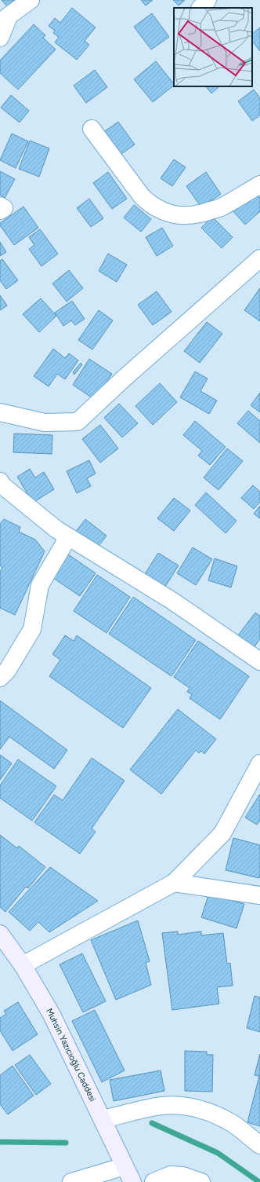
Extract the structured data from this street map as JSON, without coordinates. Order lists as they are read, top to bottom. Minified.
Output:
{"streets":{"main road":["Muhsin Yazıcıoğlu Caddesi"]}}
